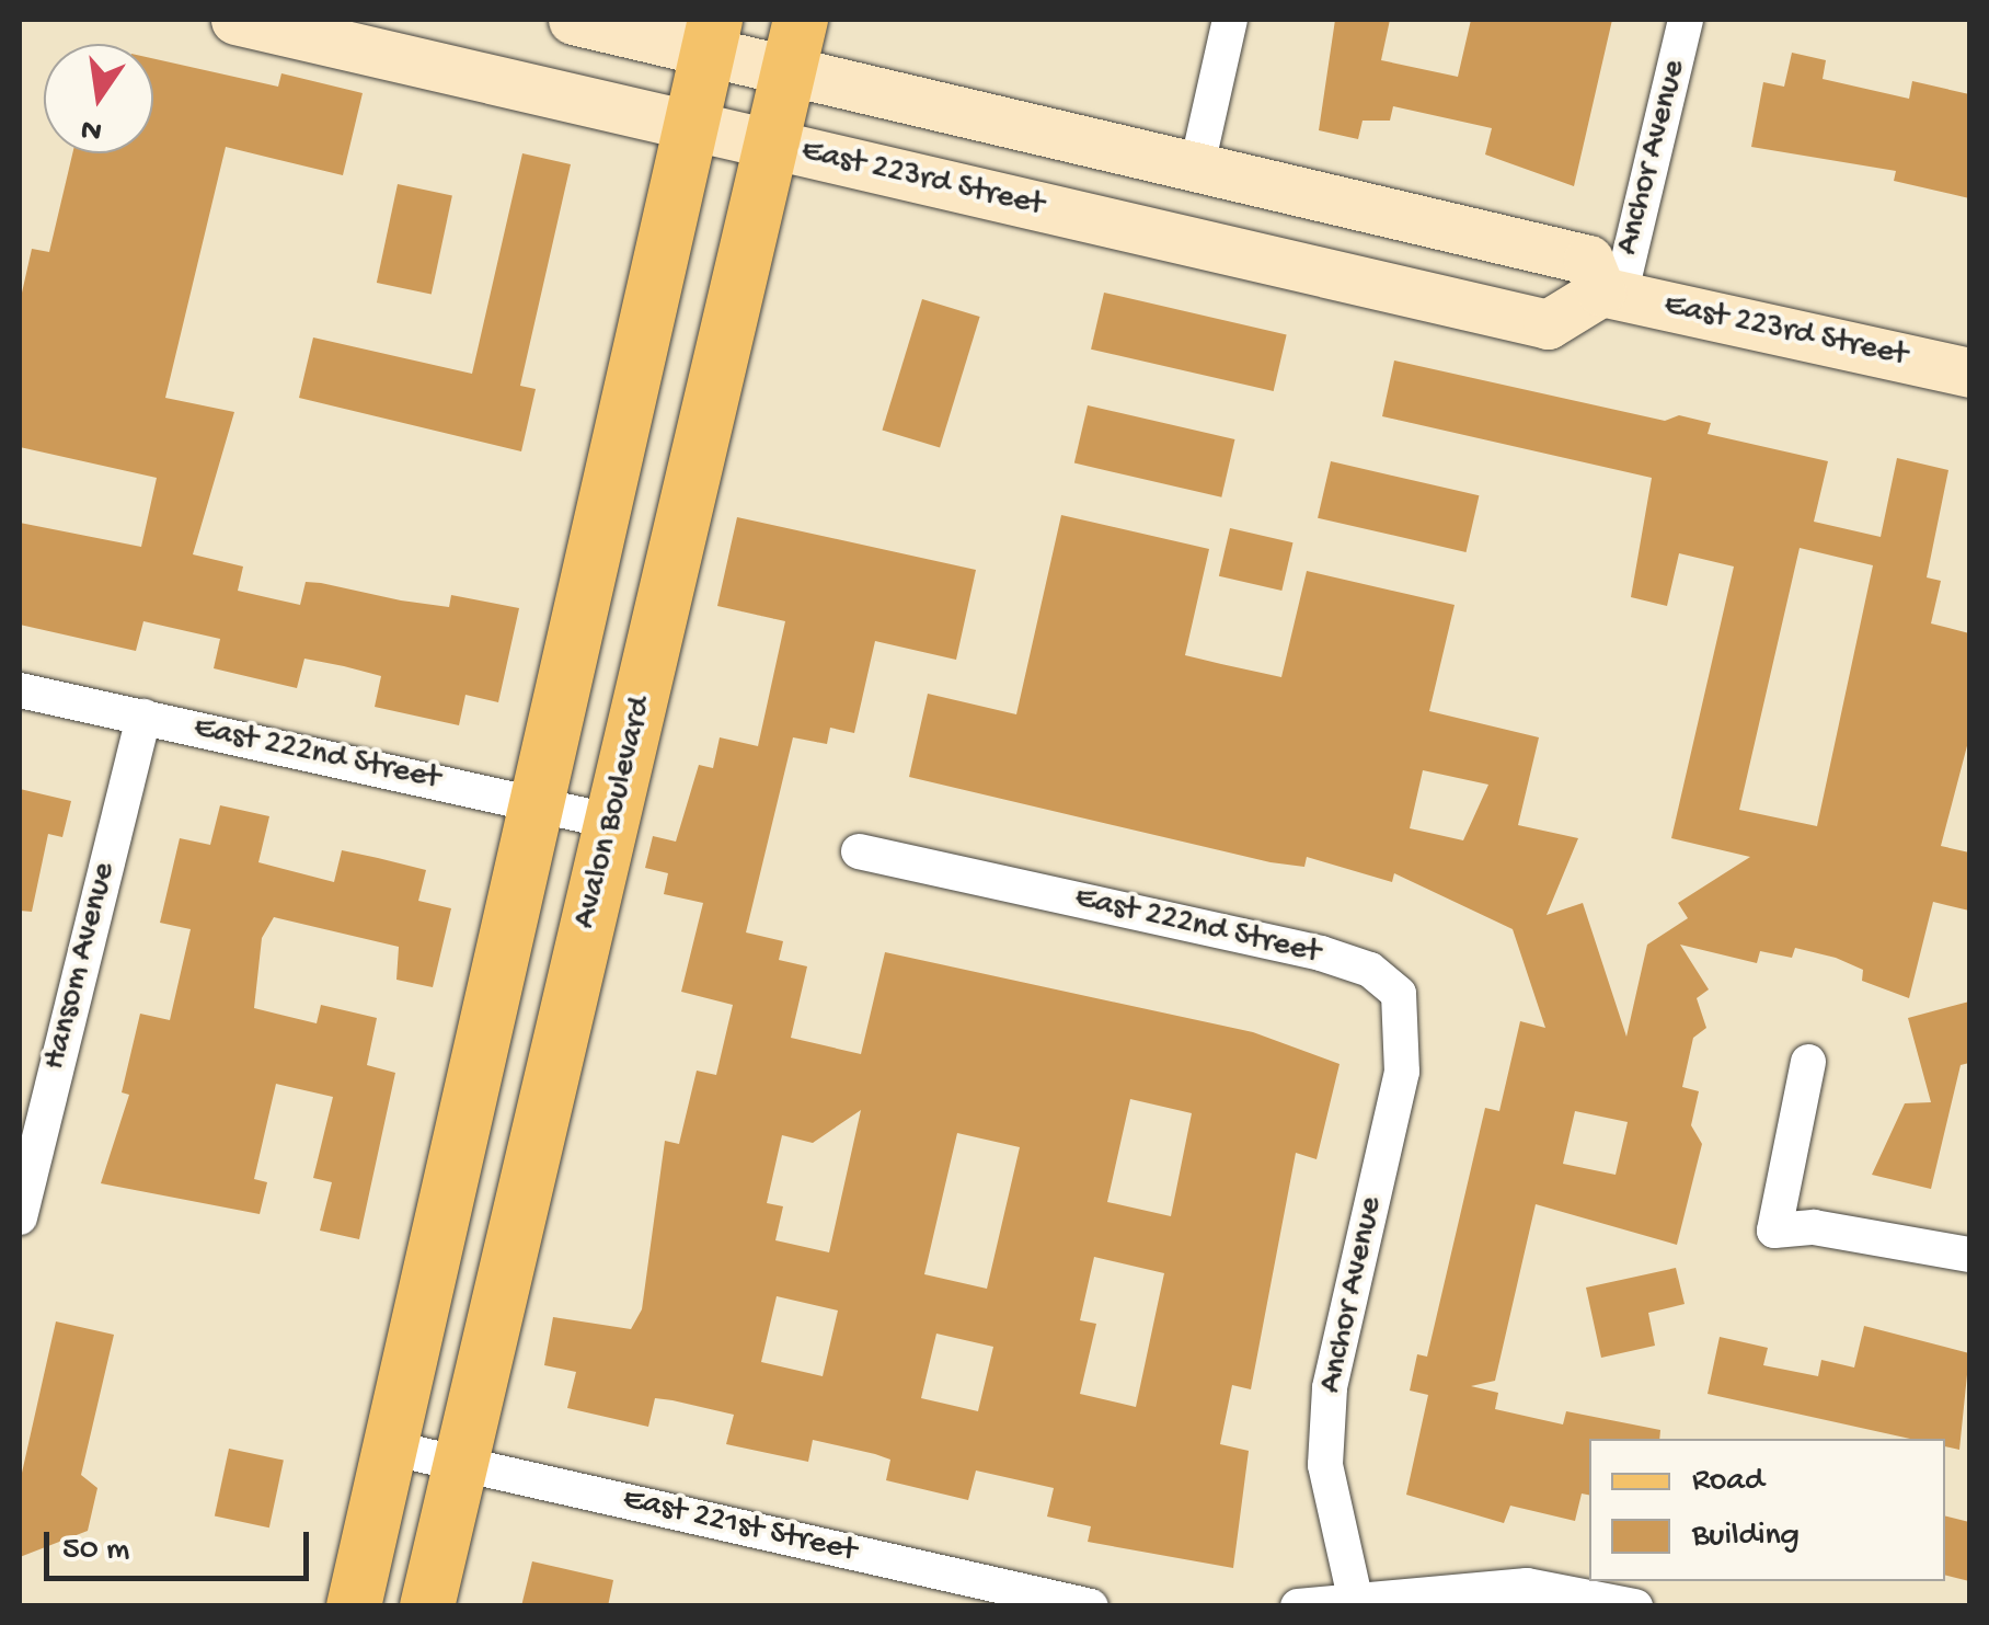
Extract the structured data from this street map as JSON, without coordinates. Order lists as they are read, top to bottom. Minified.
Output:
{"streets":{"main road":["East 223rd Street","Avalon Boulevard"],"street":["Anchor Avenue","East 222nd Street","Hansom Avenue","East 221st Street"]},"crossings":[["Anchor Avenue","East 223rd Street"],["Anchor Avenue","East 222nd Street"],["East 223rd Street","Avalon Boulevard"],["East 222nd Street","Avalon Boulevard"],["East 222nd Street","Hansom Avenue"],["Avalon Boulevard","East 221st Street"]],"legend":["Road","Building"],"scale_bar":"50 m","north":"bottom"}
